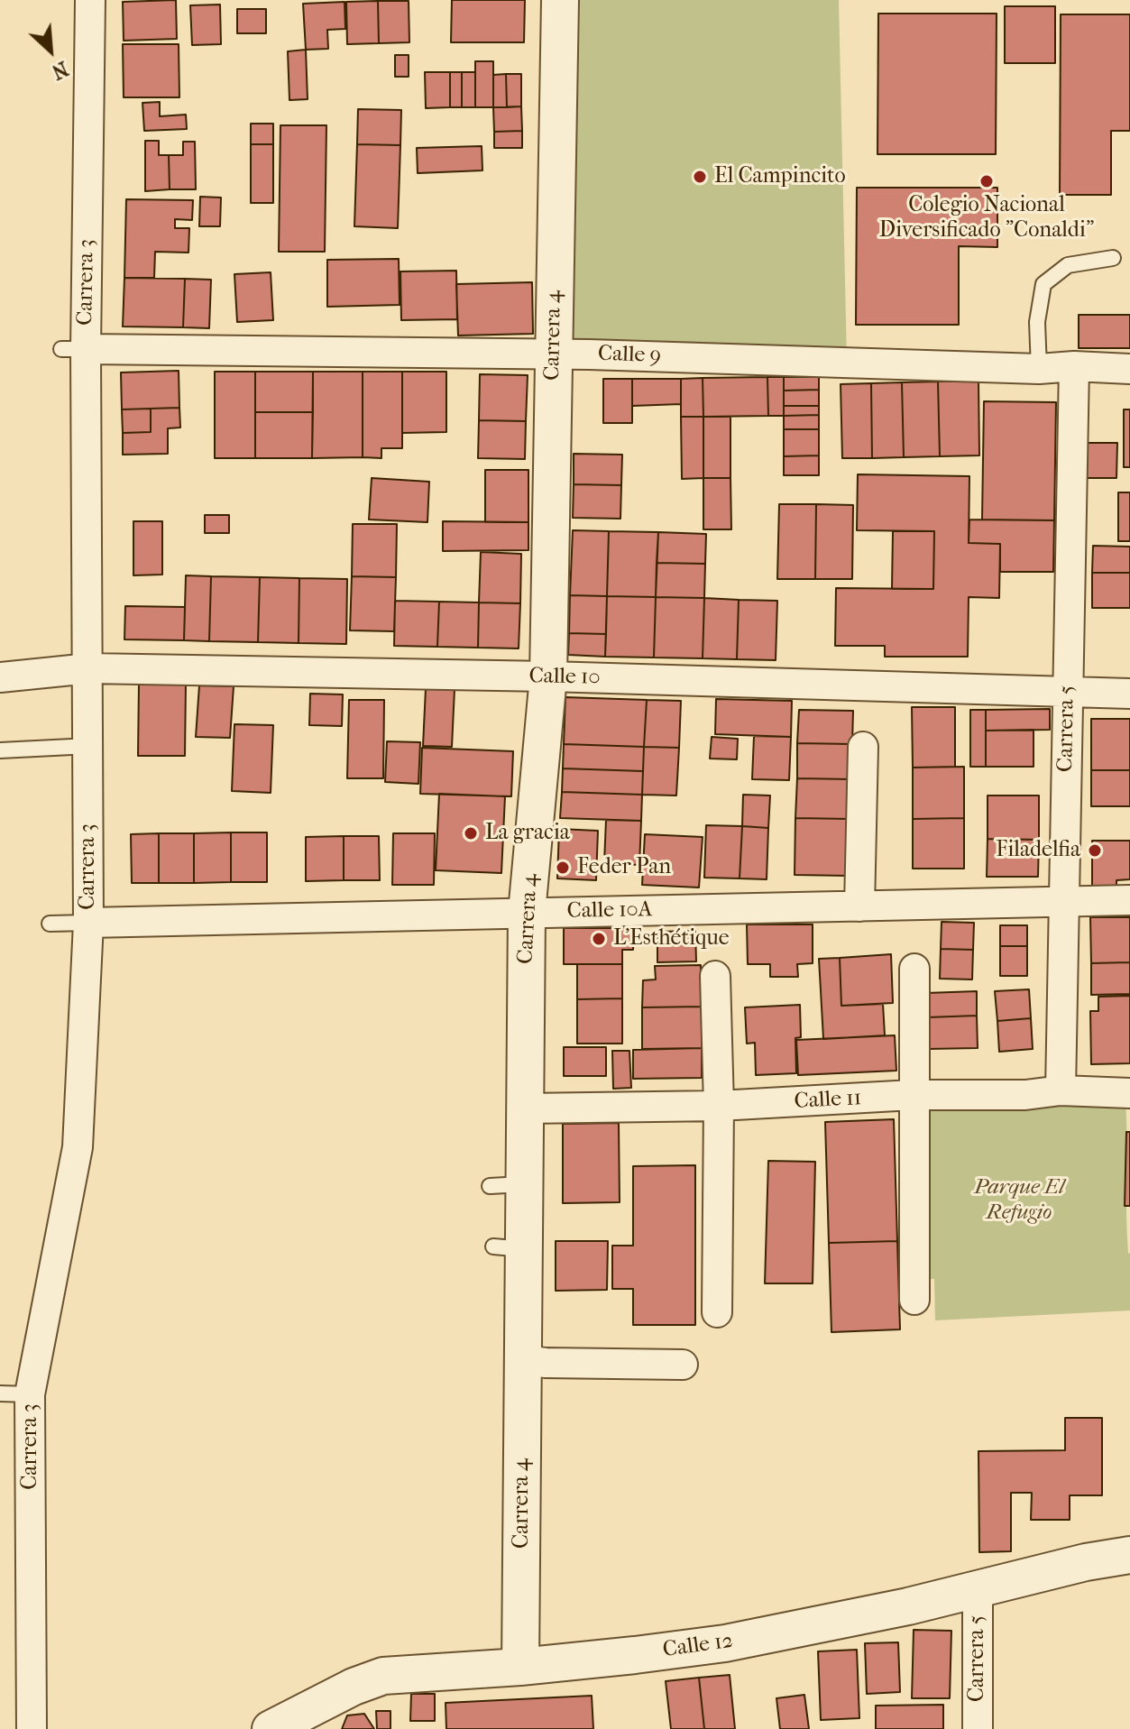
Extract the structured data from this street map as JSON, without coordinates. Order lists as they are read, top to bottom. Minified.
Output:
{"streets":{"street":["Carrera 3","Carrera 4","Calle 9","Calle 10","Carrera 5","Calle 10A","Calle 11","Calle 12"]},"crossings":[["Carrera 3","Calle 9"],["Carrera 3","Calle 10"],["Carrera 3","Calle 10A"],["Carrera 4","Calle 9"],["Carrera 4","Calle 10"],["Carrera 4","Calle 10A"],["Carrera 4","Calle 11"],["Carrera 4","Calle 12"],["Calle 9","Carrera 5"],["Calle 10","Carrera 5"],["Carrera 5","Calle 10A"],["Carrera 5","Calle 11"],["Carrera 5","Calle 12"]],"parks":["Parque El Refugio"],"places":["El Campincito","Colegio Nacional Diversificado \"Conaldi\"","La gracia","Filadelfia","Feder Pan","L'Esthétique"],"north":"bottom right"}
